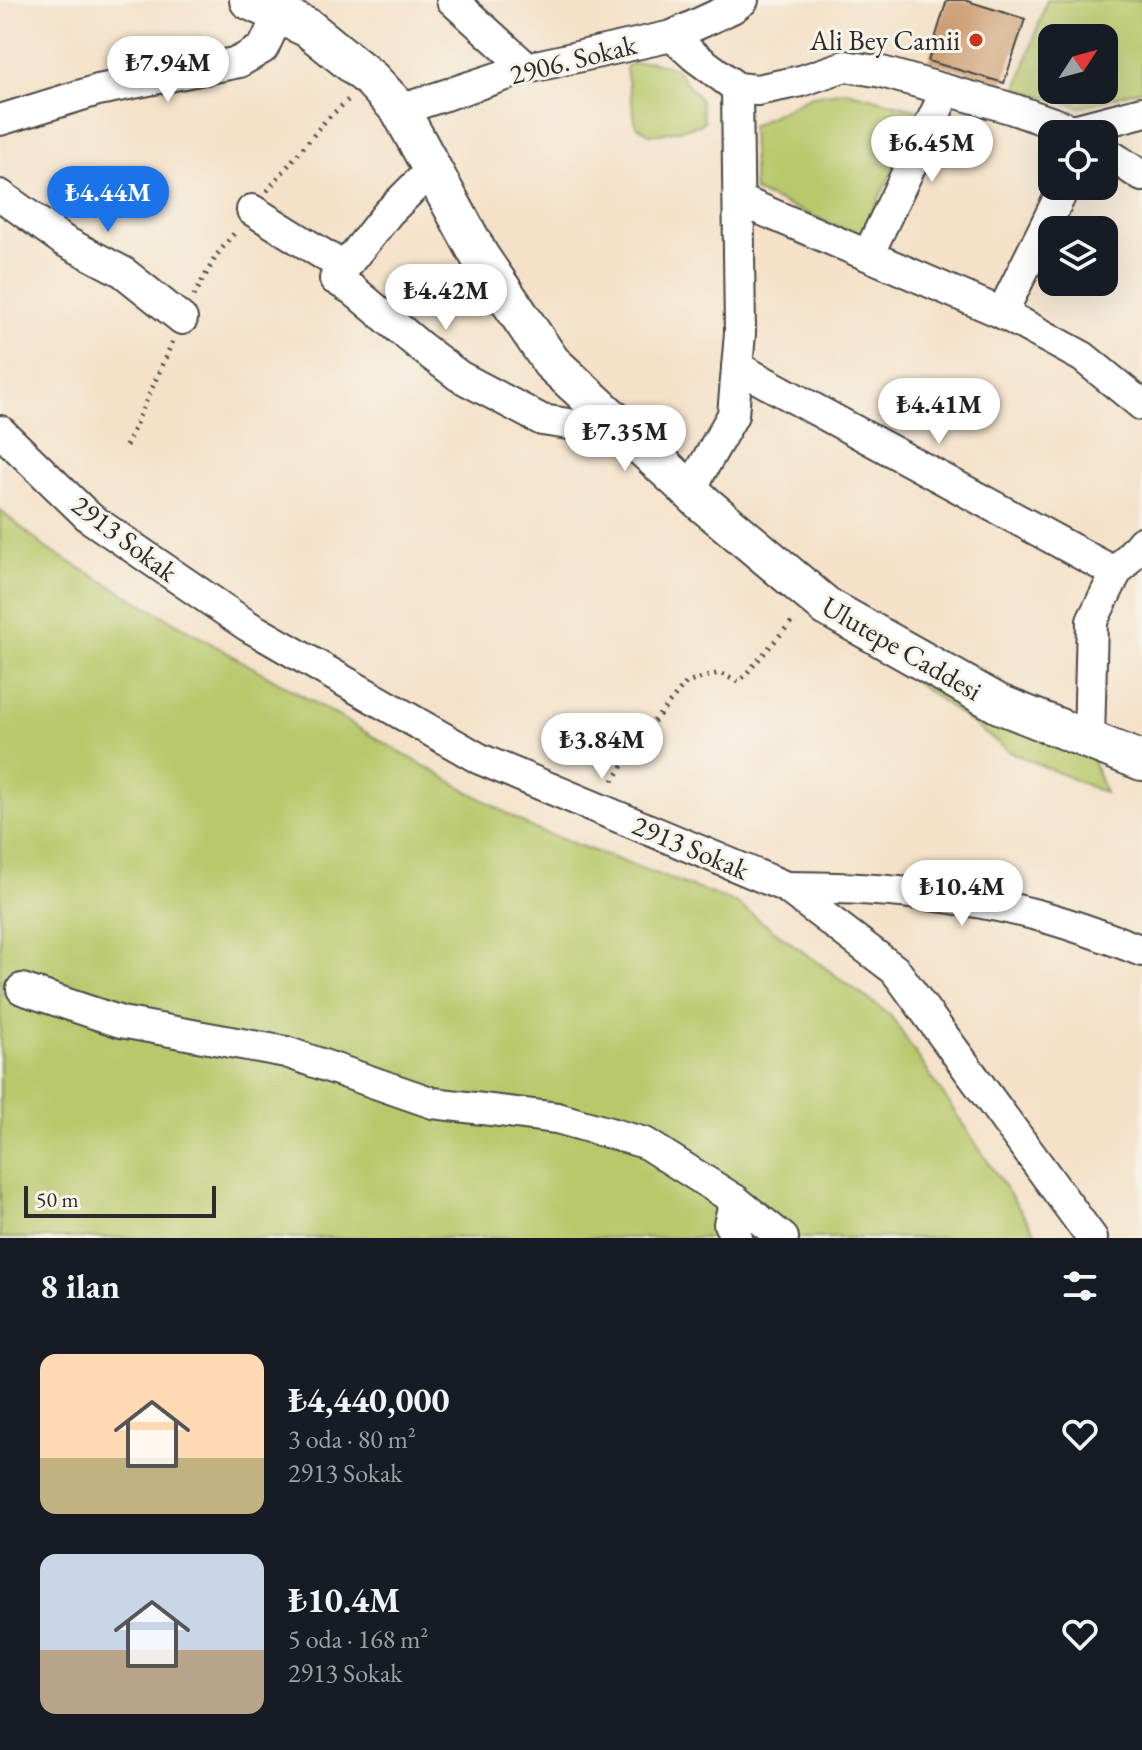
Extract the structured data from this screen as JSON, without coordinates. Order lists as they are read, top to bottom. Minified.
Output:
{"streets":{"street":["2906. Sokak","2913 Sokak","Ulutepe Caddesi"]},"crossings":[["2906. Sokak","Ulutepe Caddesi"]],"places":["Ali Bey Camii"],"scale_bar":"50 m","north":"top right","page":{"price":["₺7.94M","₺6.45M","₺4.44M","₺4.42M","₺4.41M","₺7.35M","₺3.84M","₺10.4M"],"scale":"50 m","heading":"8 ilan","list":[{"name":"₺4,440,000","note":"3 oda · 80 m² · 2913 Sokak"},{"name":"₺10.4M","note":"5 oda · 168 m² · 2913 Sokak"}]}}
